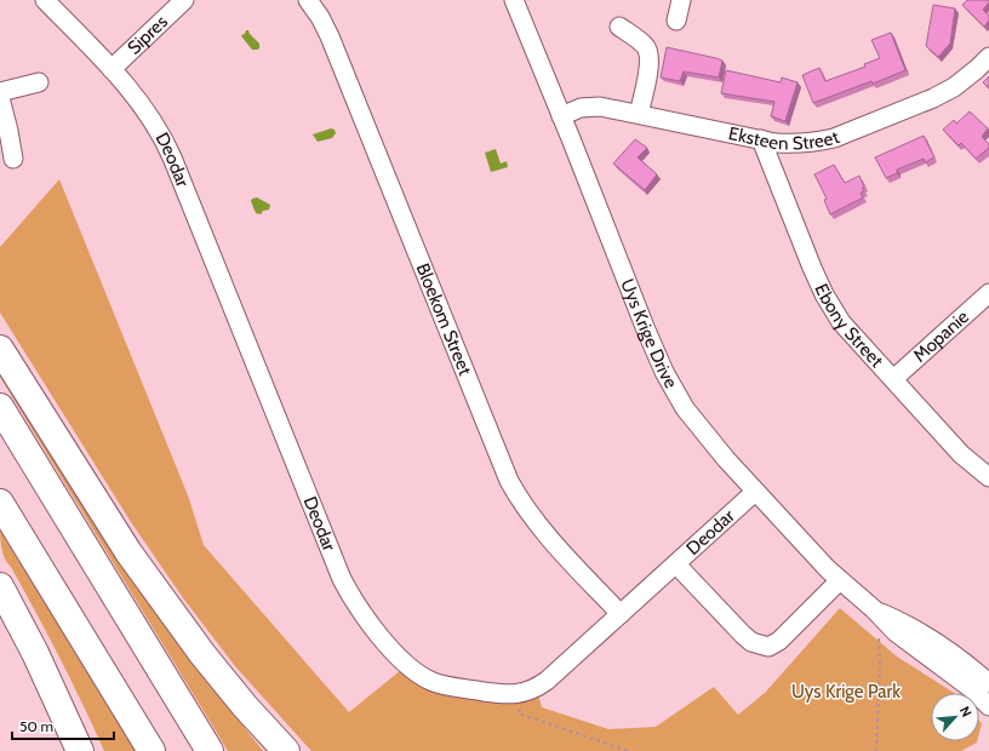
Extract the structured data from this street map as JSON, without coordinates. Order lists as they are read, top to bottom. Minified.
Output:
{"streets":{"street":["Sipres","Eksteen Street","Deodar","Bloekom Street","Ebony Street","Uys Krige Drive","Mopanie"]},"crossings":[["Sipres","Deodar"],["Eksteen Street","Ebony Street"],["Eksteen Street","Uys Krige Drive"],["Deodar","Bloekom Street"],["Deodar","Uys Krige Drive"],["Ebony Street","Mopanie"]],"parks":["Uys Krige Park"],"scale_bar":"50 m","north":"top right"}
